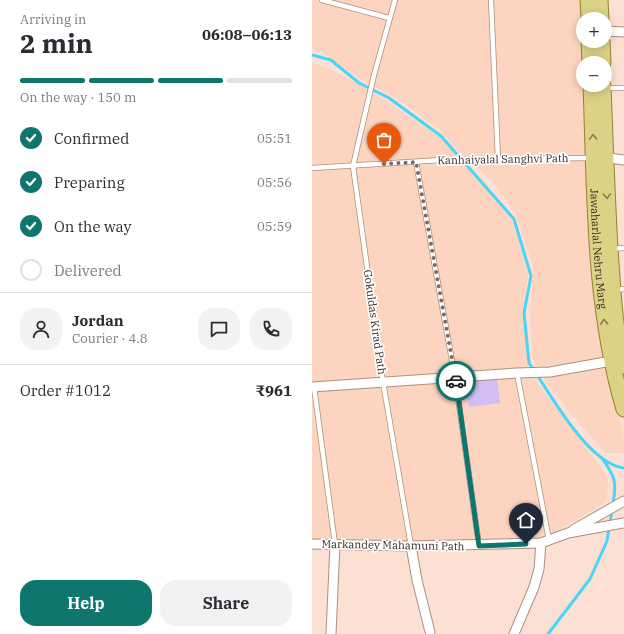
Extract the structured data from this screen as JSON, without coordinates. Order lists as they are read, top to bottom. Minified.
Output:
{"streets":{"main road":["Jawaharlal Nehru Marg"],"street":["Markandey Mahamuni Path"],"lane":["Kanhaiyalal Sanghvi Path","Gokuldas Kirad Path"]},"crossings":[["Kanhaiyalal Sanghvi Path","Jawaharlal Nehru Marg"],["Kanhaiyalal Sanghvi Path","Gokuldas Kirad Path"],["Gokuldas Kirad Path","Markandey Mahamuni Path"]],"page":{"heading":["2 min","Arriving in","06:08–06:13"],"panel":["Jordan","Courier · 4.8","Order #1012","₹961"],"map_buttons":["+","−"],"bar":"On the way · 150 m","list":[["Confirmed","05:51"],["Preparing","05:56"],["On the way","05:59"],"Delivered"],"buttons":["Help","Share"]}}
